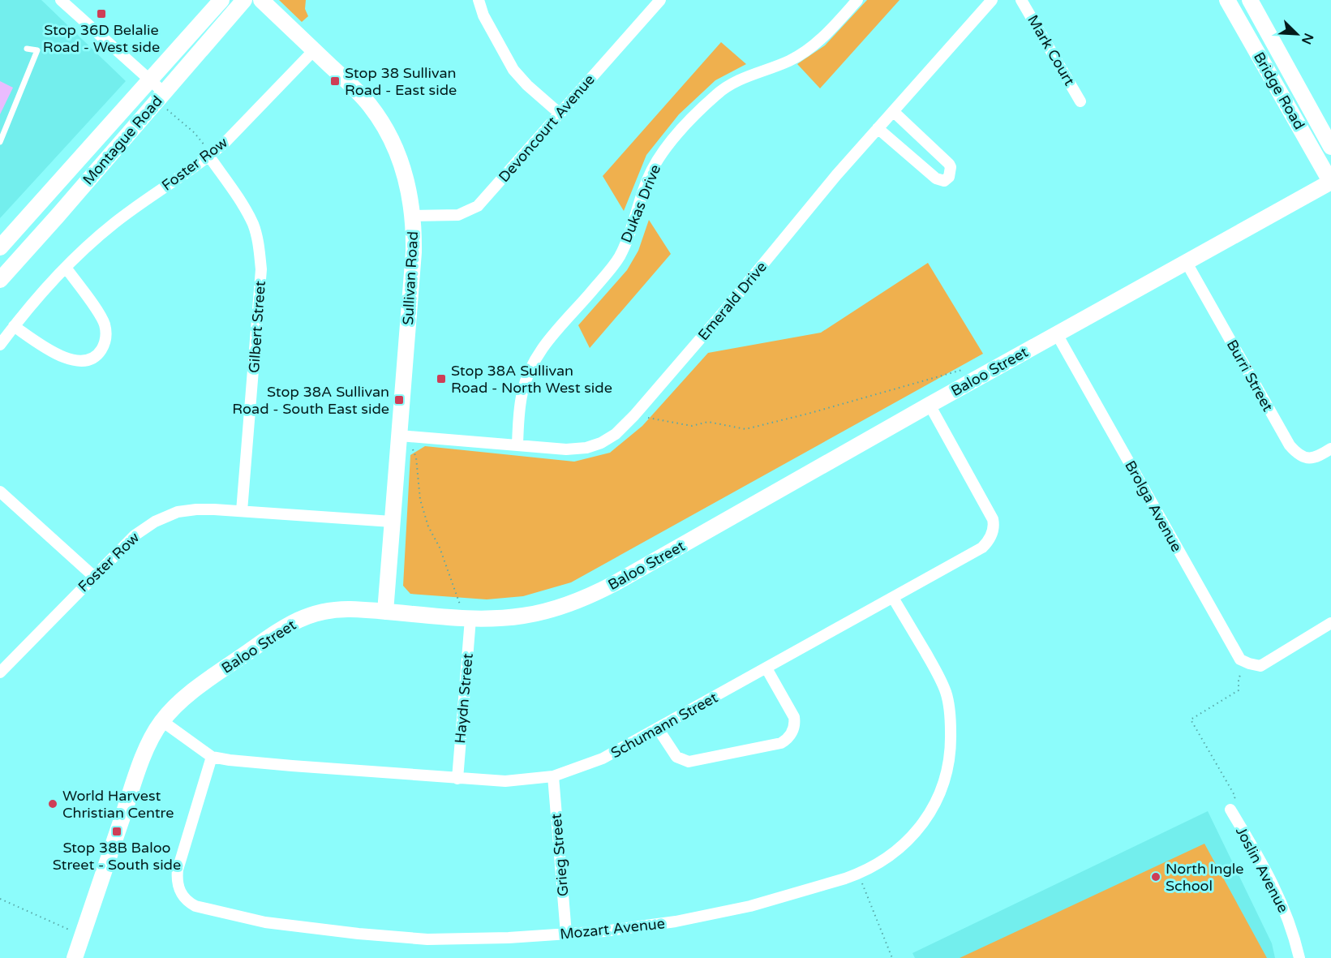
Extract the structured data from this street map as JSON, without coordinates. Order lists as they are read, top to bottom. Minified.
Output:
{"streets":{"street":["Mark Court","Bridge Road","Devoncourt Avenue","Montague Road","Foster Row","Dukas Drive","Sullivan Road","Emerald Drive","Gilbert Street","Baloo Street","Burri Street","Brolga Avenue","Haydn Street","Schumann Street","Grieg Street","Joslin Avenue","Mozart Avenue"]},"crossings":[["Bridge Road","Baloo Street"],["Devoncourt Avenue","Sullivan Road"],["Foster Row","Sullivan Road"],["Foster Row","Gilbert Street"],["Dukas Drive","Emerald Drive"],["Sullivan Road","Emerald Drive"],["Sullivan Road","Baloo Street"],["Baloo Street","Burri Street"],["Baloo Street","Brolga Avenue"],["Baloo Street","Haydn Street"],["Baloo Street","Schumann Street"],["Haydn Street","Schumann Street"],["Schumann Street","Grieg Street"],["Schumann Street","Mozart Avenue"],["Grieg Street","Mozart Avenue"]],"places":{"transit":["Stop 36D Belalie Road - West side","Stop 38 Sullivan Road - East side","Stop 38A Sullivan Road - North West side","Stop 38A Sullivan Road - South East side","Stop 38B Baloo Street - South side"],"other":["World Harvest Christian Centre","North Ingle School"]},"north":"bottom right"}
